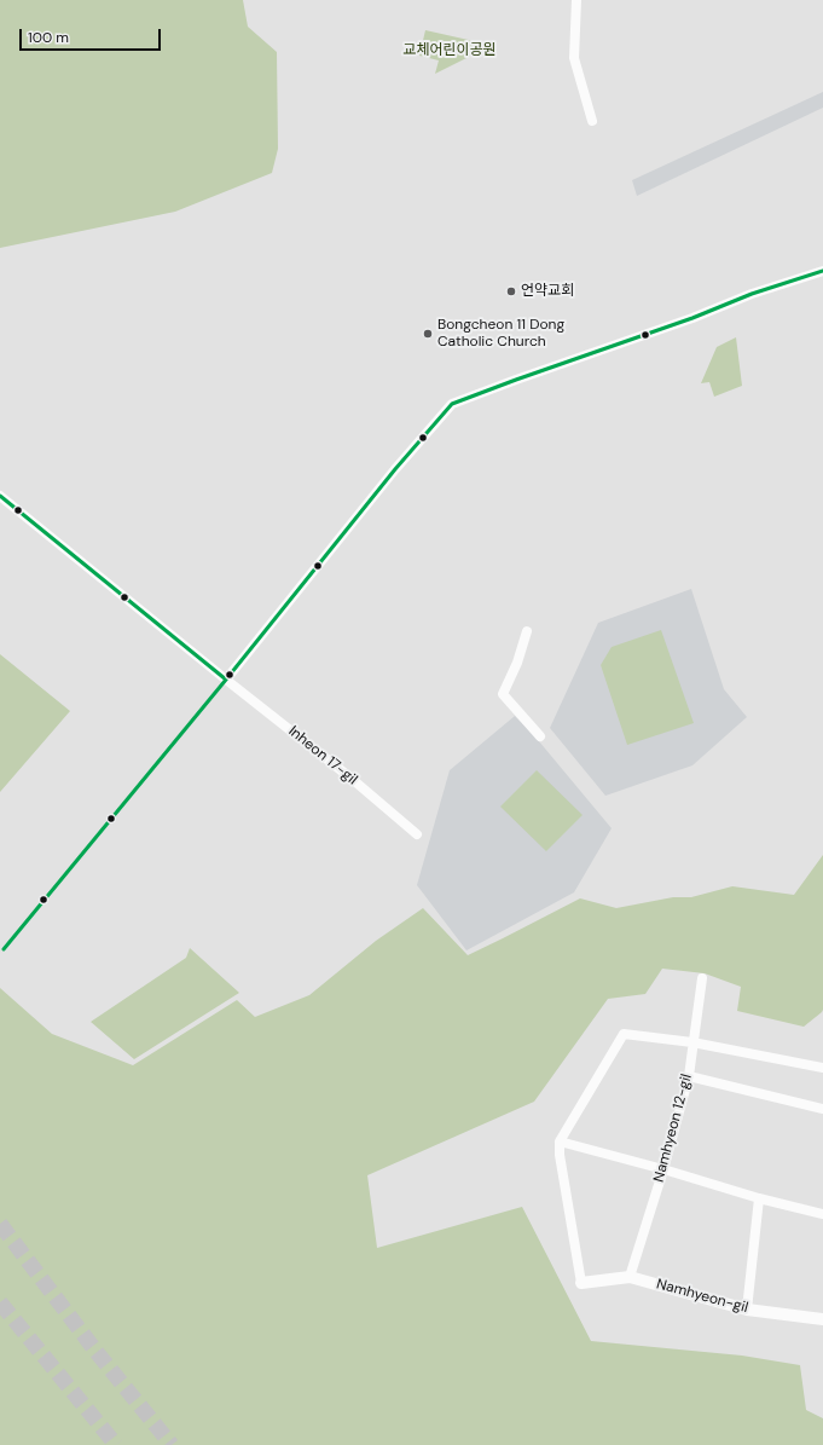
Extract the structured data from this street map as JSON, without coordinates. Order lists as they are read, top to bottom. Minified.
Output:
{"streets":{"street":["Inheon 17-gil","Namhyeon 12-gil","Namhyeon-gil"]},"crossings":[["Namhyeon 12-gil","Namhyeon-gil"]],"parks":["교체어린이공원"],"places":["언약교회","Bongcheon 11 Dong Catholic Church"],"scale_bar":"100 m"}
